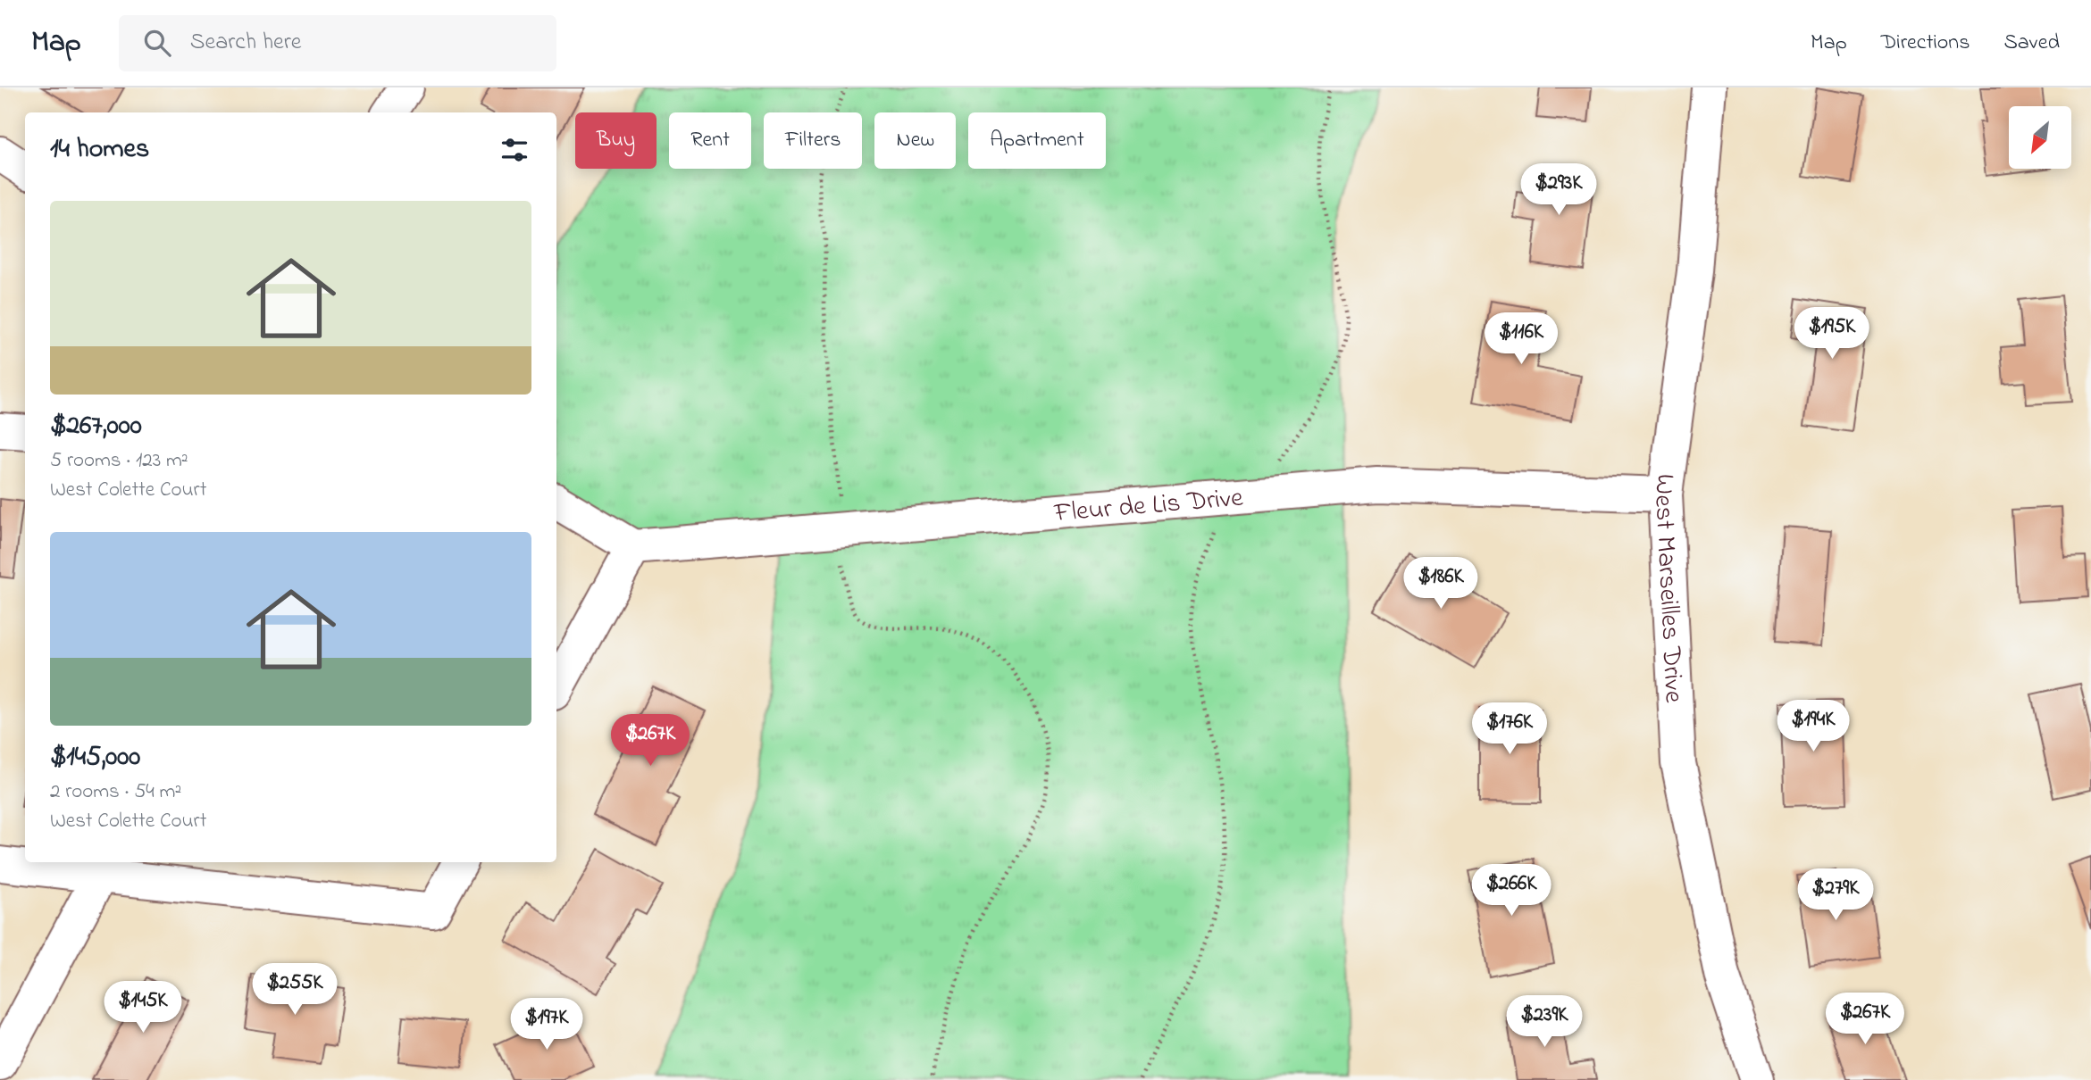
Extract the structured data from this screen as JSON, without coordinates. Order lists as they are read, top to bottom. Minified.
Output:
{"streets":{"street":["Fleur de Lis Drive","West Marseilles Drive"]},"crossings":[["Fleur de Lis Drive","West Marseilles Drive"]],"north":"bottom left","page":{"header":"Map","search":"Search here","nav":["Map","Directions","Saved"],"chip":["Buy","Rent","Filters","New","Apartment"],"heading":"14 homes","price":["$293K","$195K","$116K","$186K","$194K","$176K","$267K","$266K","$279K","$255K","$145K","$267K","$239K","$197K"],"list":[{"name":"$267,000","note":"5 rooms · 123 m² · West Colette Court"},{"name":"$145,000","note":"2 rooms · 54 m² · West Colette Court"}]}}
